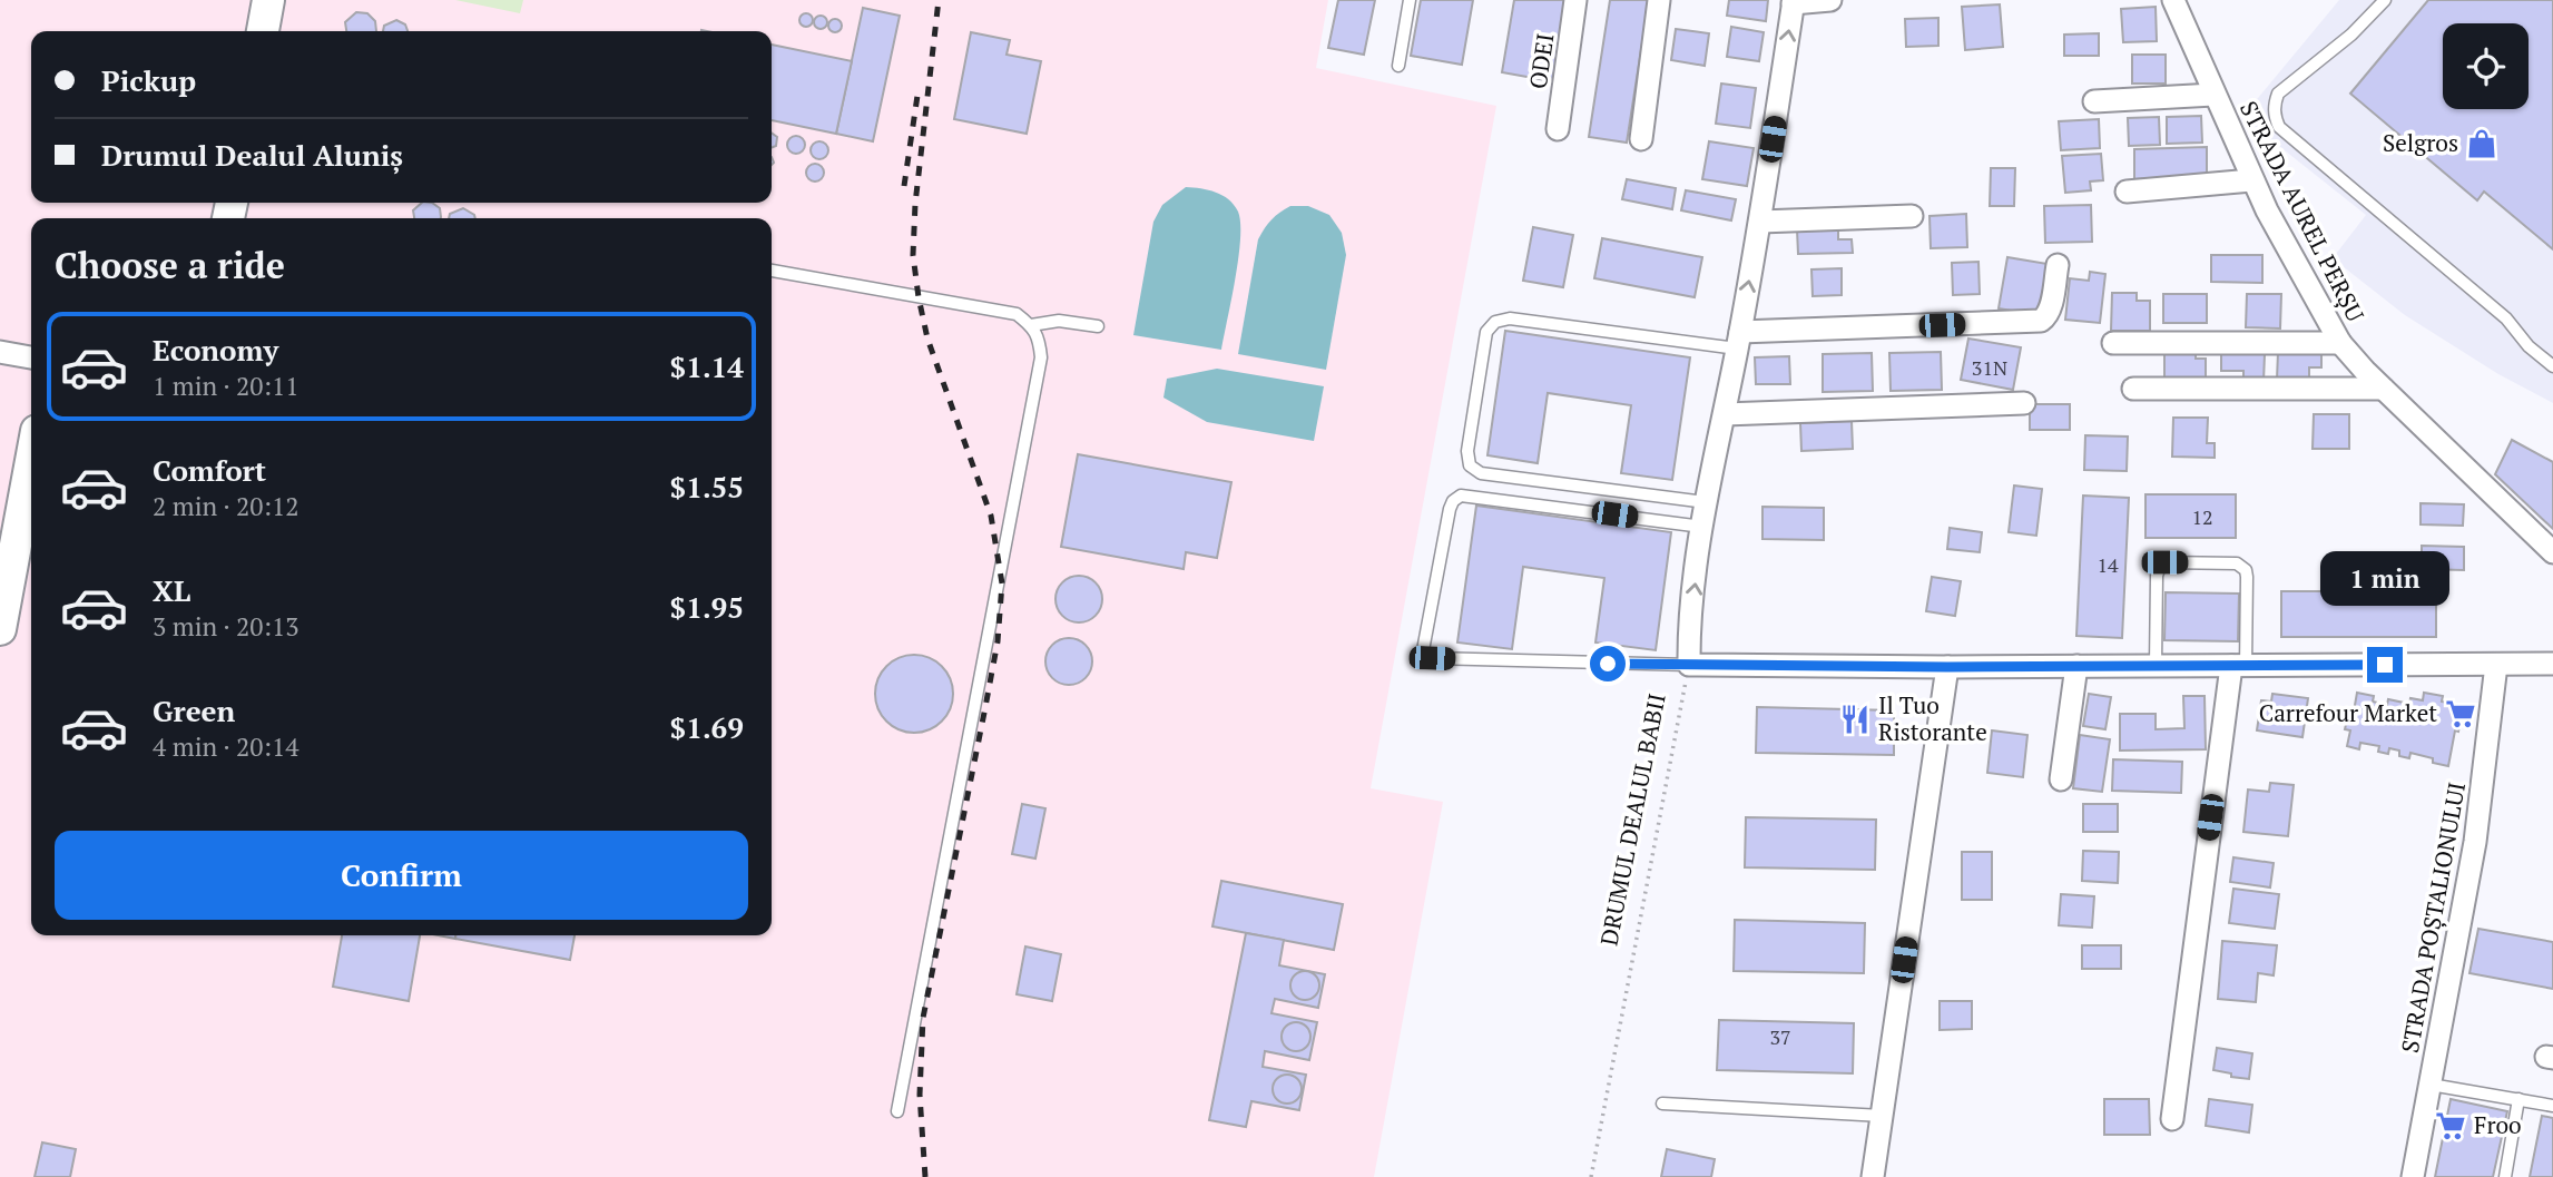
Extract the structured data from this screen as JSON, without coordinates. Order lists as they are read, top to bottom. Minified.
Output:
{"streets":{"street":["ODEI","STRADA AUREL PERȘU","STRADA POȘTALIONULUI"],"path":["DRUMUL DEALUL BABII"]},"places":{"shop":["Selgros"],"supermarket":["Carrefour Market","Froo"],"restaurant":["Il Tuo Ristorante"]},"house_numbers":["31N","12","14","37"],"page":{"banner":["Pickup","Drumul Dealul Aluniș"],"heading":"Choose a ride","list":[{"name":"Economy","note":"1 min · 20:11","value":"$1.14"},{"name":"Comfort","note":"2 min · 20:12","value":"$1.55"},{"name":"XL","note":"3 min · 20:13","value":"$1.95"},{"name":"Green","note":"4 min · 20:14","value":"$1.69"}],"bubble":"1 min","buttons":"Confirm"}}
